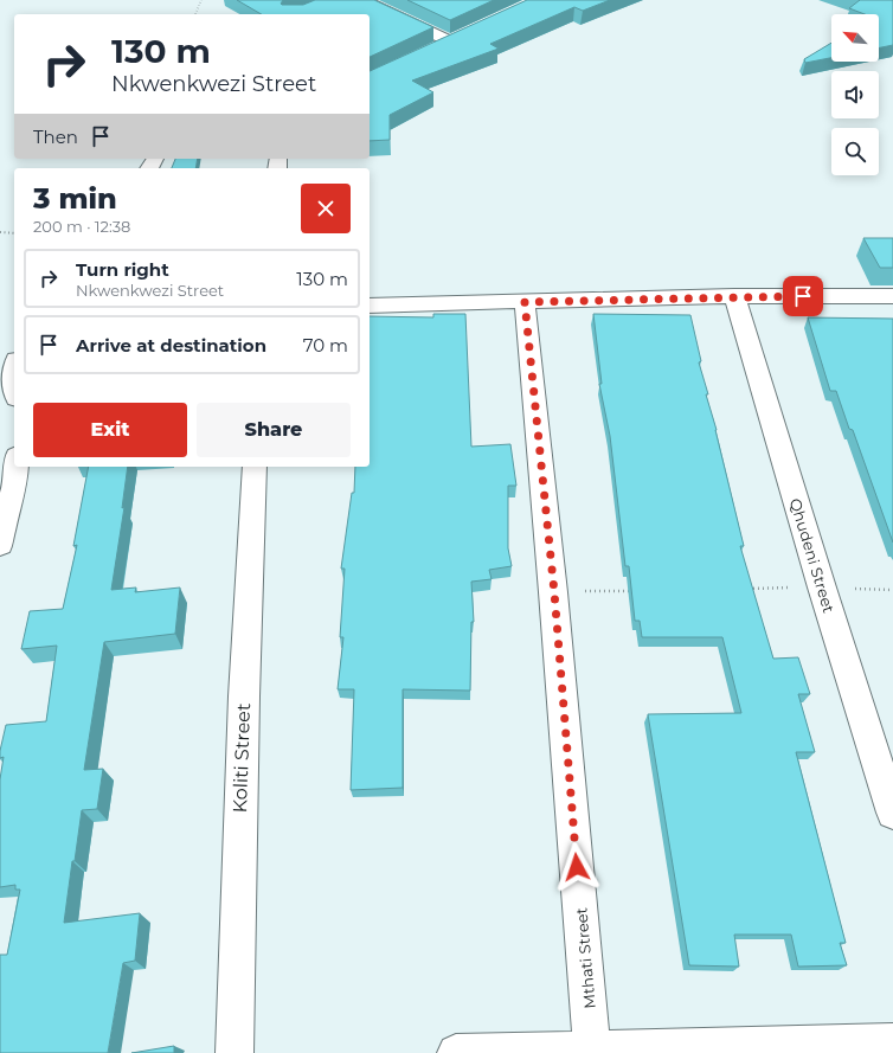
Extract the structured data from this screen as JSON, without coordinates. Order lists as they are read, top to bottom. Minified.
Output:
{"streets":{"street":["Qhudeni Street","Koliti Street","Mthati Street"]},"north":"top left","page":{"turn":["130 m","Nkwenkwezi Street"],"then":"Then","heading":["3 min","200 m · 12:38"],"list":[{"name":"Turn right","note":"Nkwenkwezi Street","value":"130 m"},{"name":"Arrive at destination","value":"70 m"}],"buttons":["Exit","Share"]}}
